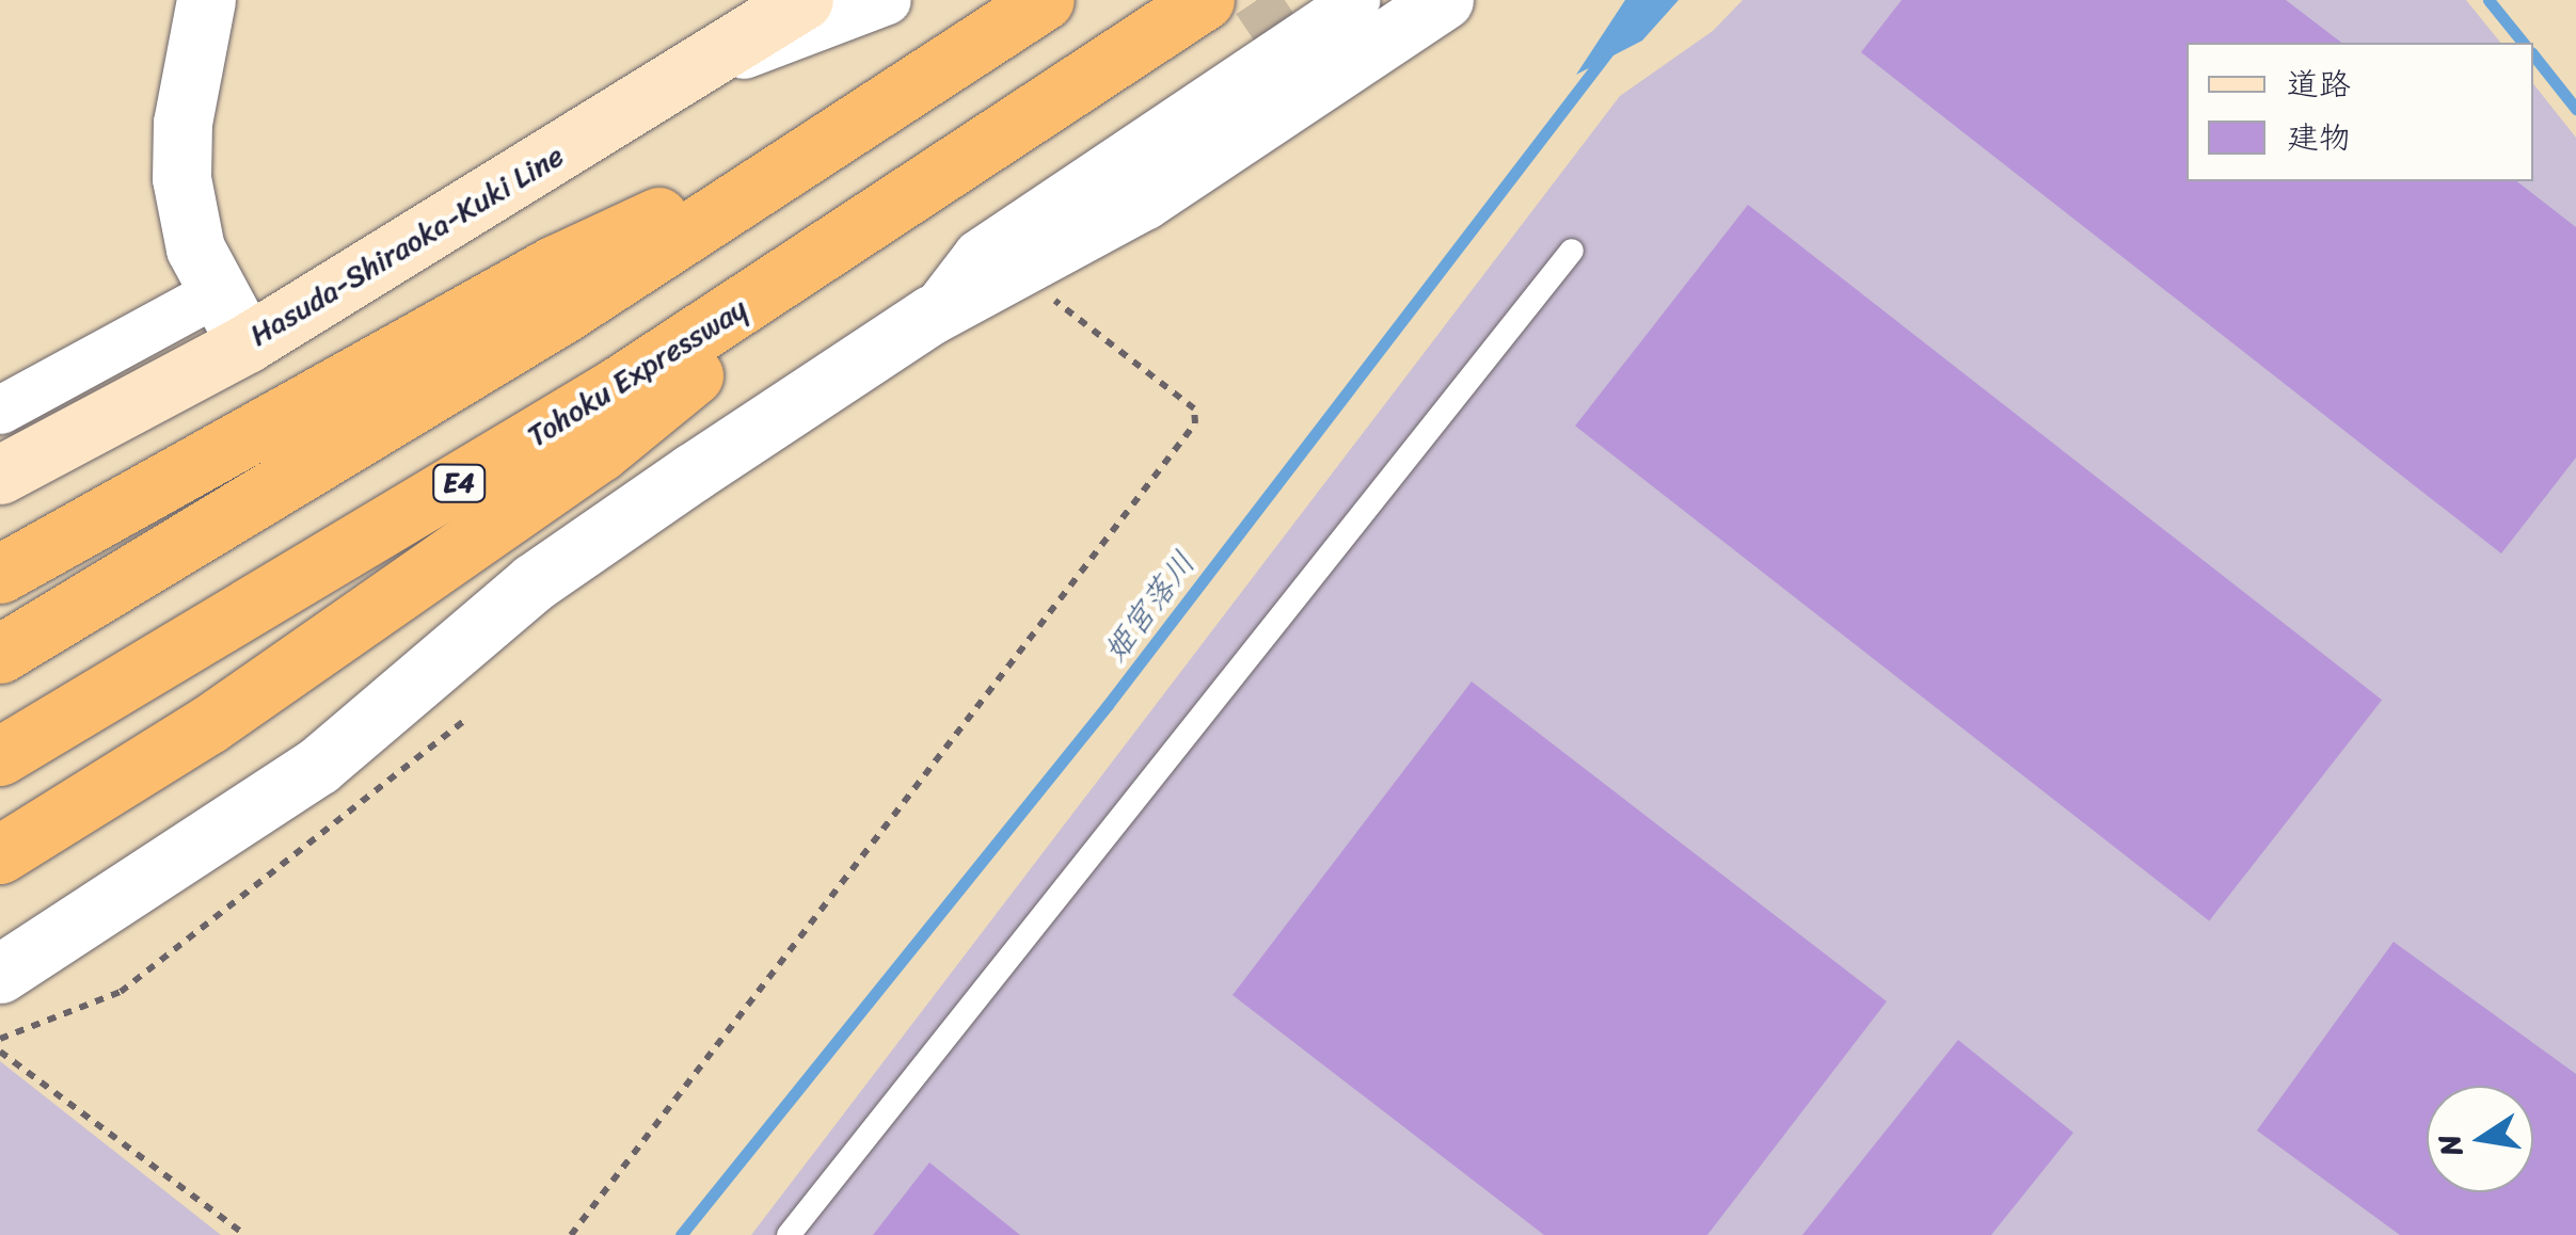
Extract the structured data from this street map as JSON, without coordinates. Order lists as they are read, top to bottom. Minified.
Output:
{"streets":{"highway":["Tohoku Expressway","E4"],"main road":["Hasuda-Shiraoka-Kuki Line"]},"water":["姫宮落川"],"legend":["道路","建物"],"north":"left"}
